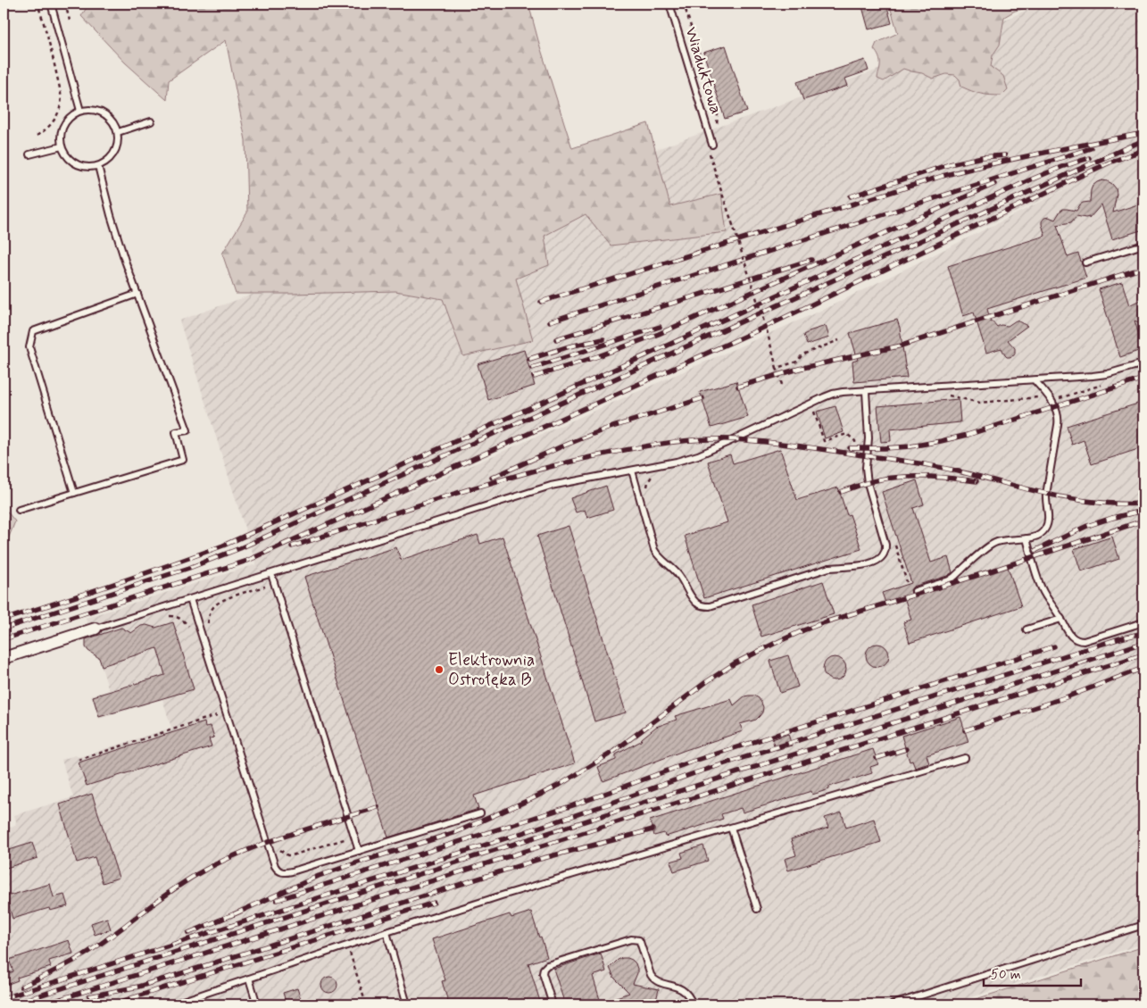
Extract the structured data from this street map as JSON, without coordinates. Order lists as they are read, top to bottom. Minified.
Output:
{"streets":{"lane":["Wiaduktowa"]},"places":["Elektrownia Ostrołęka B"],"scale_bar":"50 m"}
